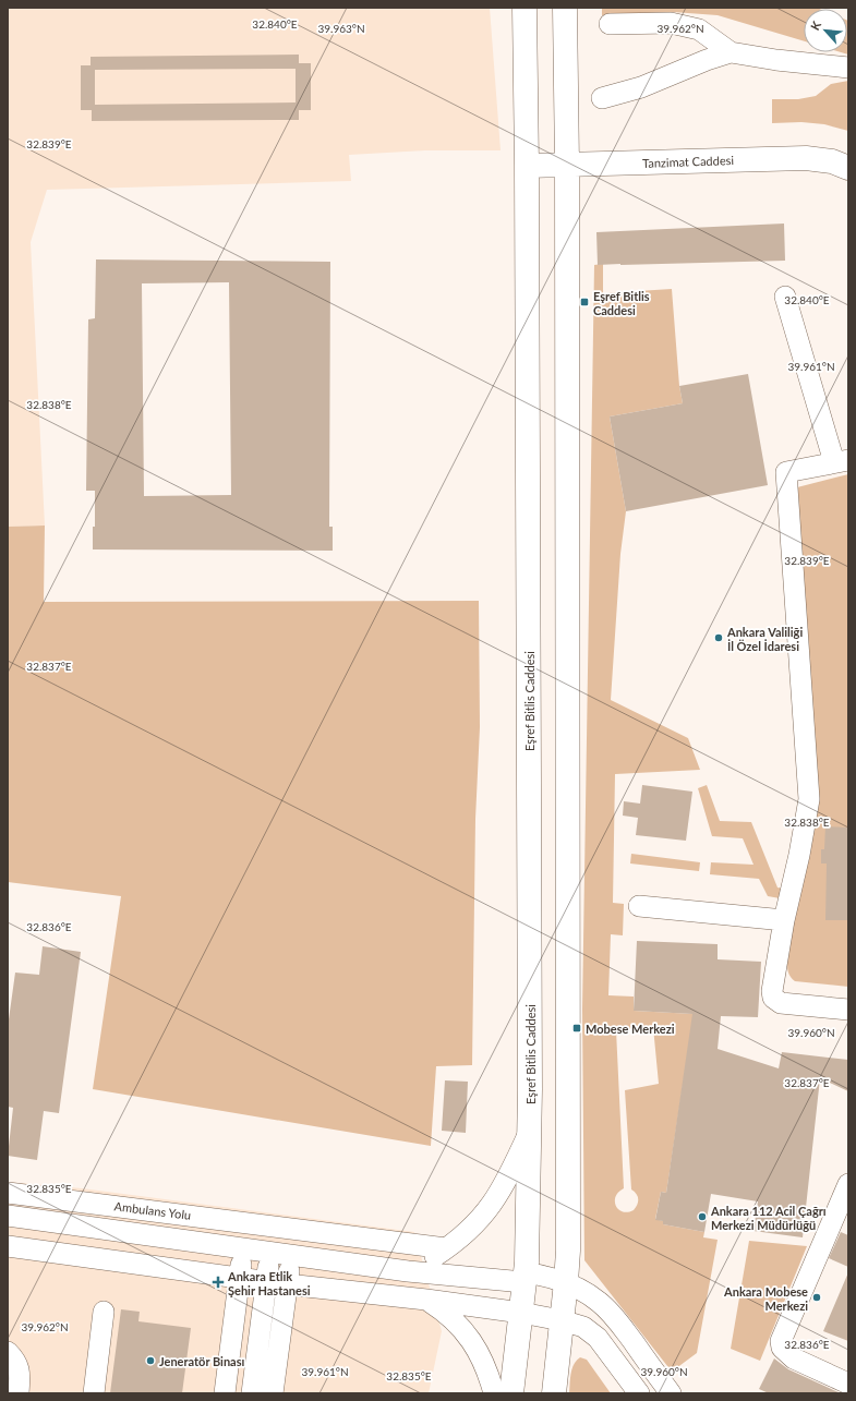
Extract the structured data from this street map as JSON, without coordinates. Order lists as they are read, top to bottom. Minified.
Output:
{"streets":{"main road":["Tanzimat Caddesi","Eşref Bitlis Caddesi"],"street":["Ambulans Yolu"]},"crossings":[["Tanzimat Caddesi","Eşref Bitlis Caddesi"]],"places":{"transit":["Eşref Bitlis Caddesi","Mobese Merkezi"],"other":["Ankara Valiliği İl Özel İdaresi","Ankara 112 Acil Çağrı Merkezi Müdürlüğü","Ankara Mobese Merkezi","Jeneratör Binası"],"health":["Ankara Etlik Şehir Hastanesi"]},"north":"top left","coordinates":["32.840°E","39.963°N","39.962°N","32.839°E","39.961°N","32.838°E","32.837°E","32.836°E","39.960°N","32.835°E"]}
